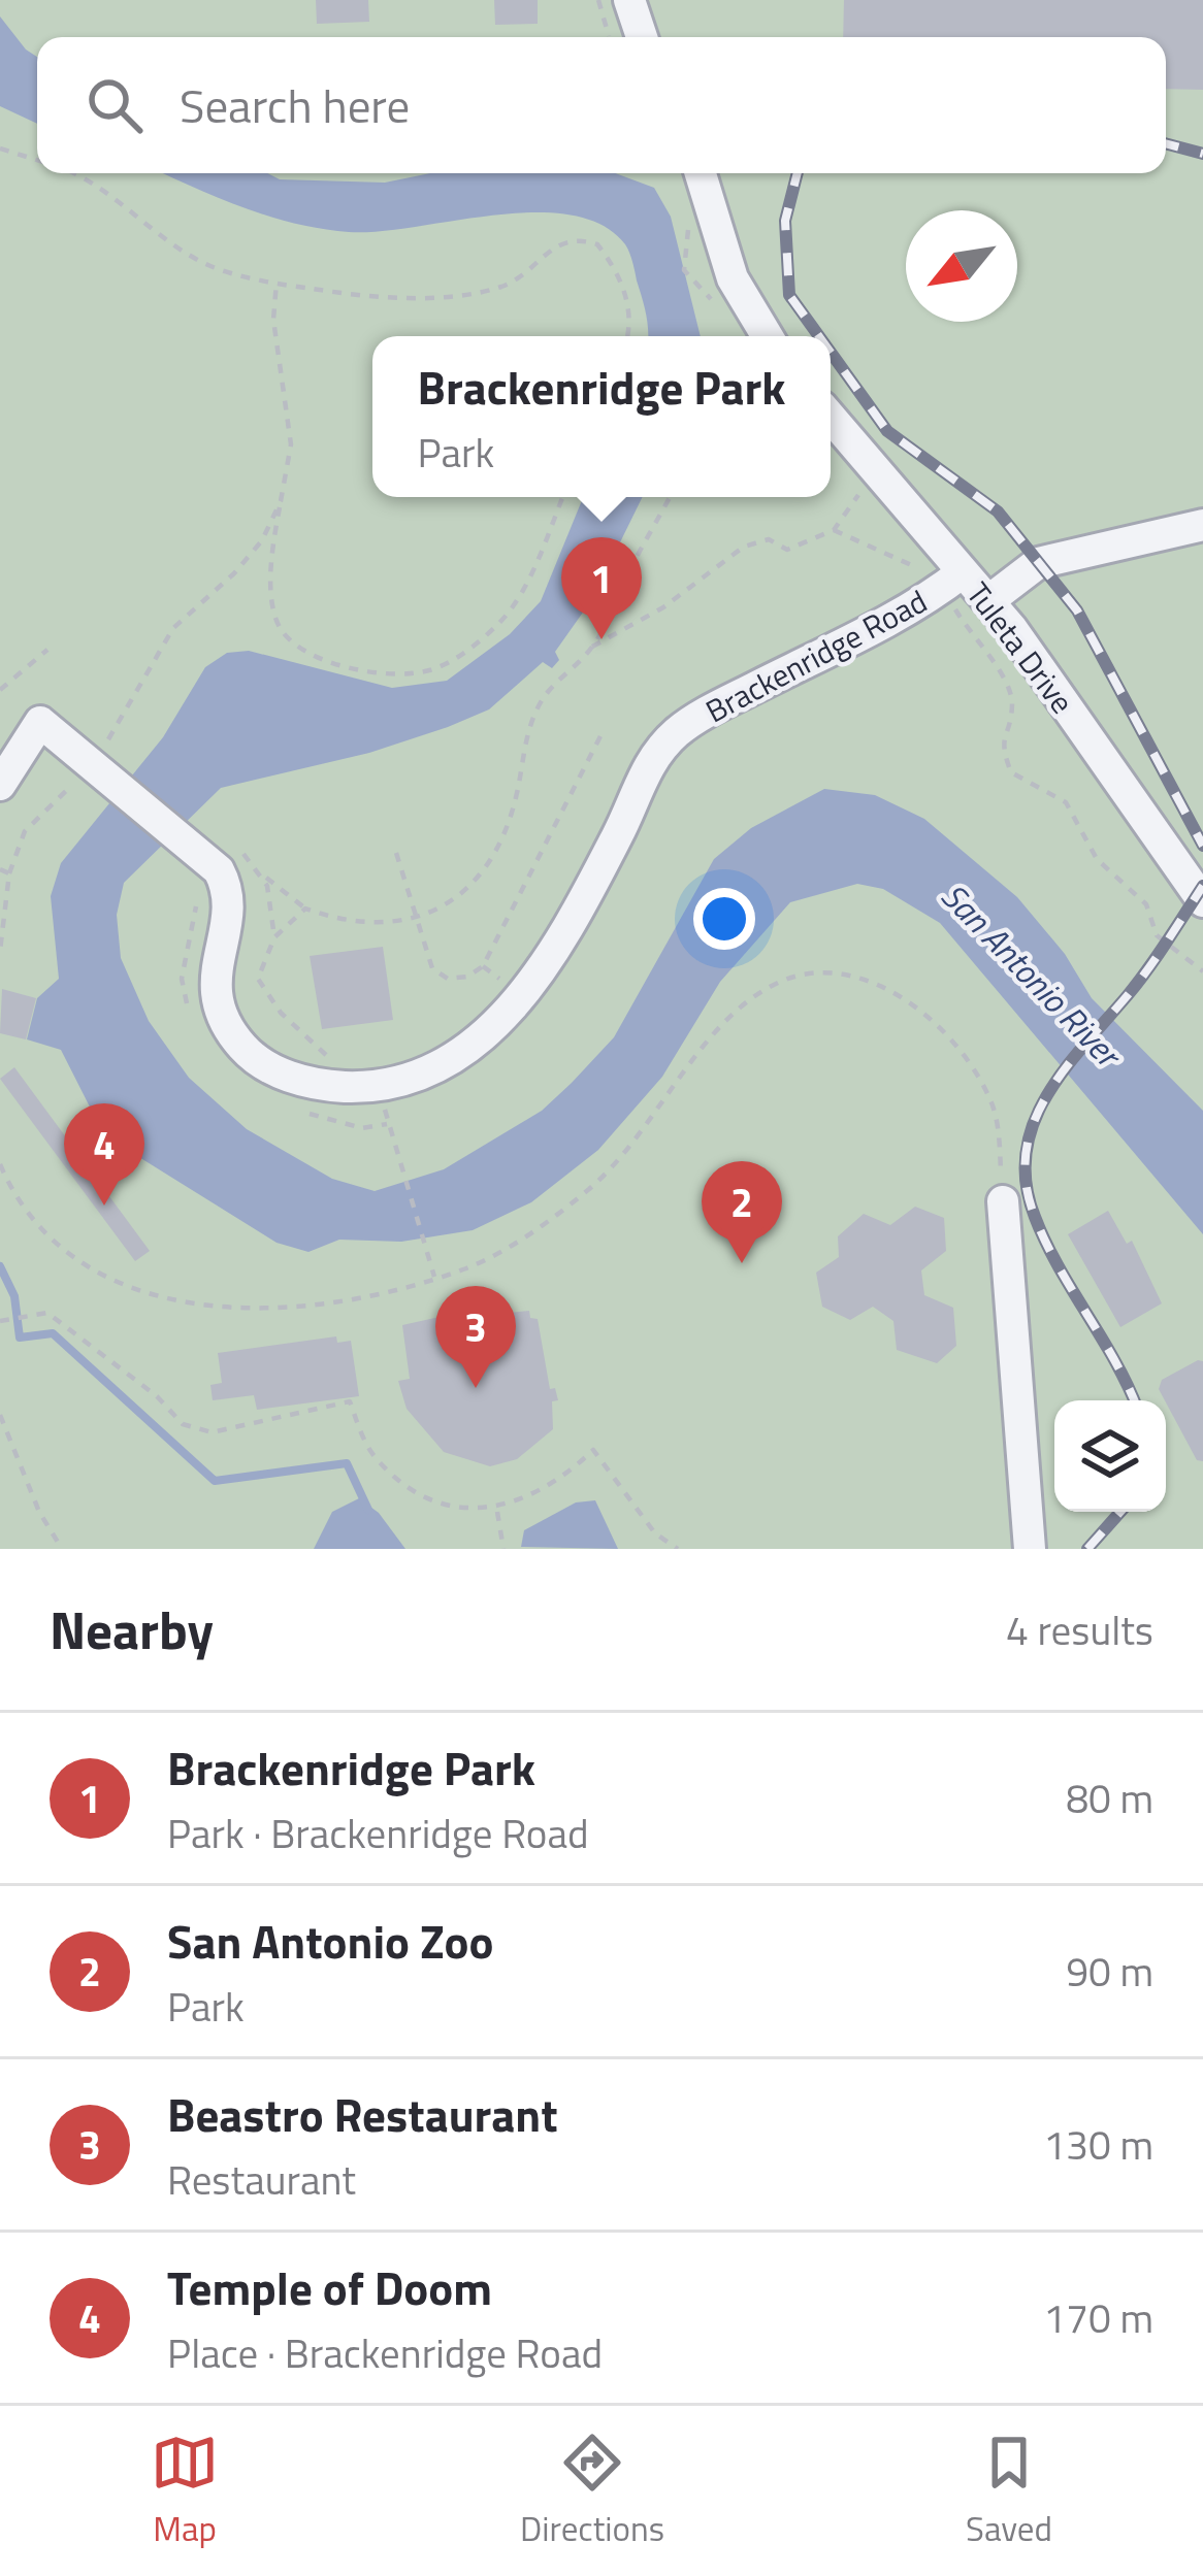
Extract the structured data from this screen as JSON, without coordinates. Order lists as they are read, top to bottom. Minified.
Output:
{"streets":{"street":["Tuleta Drive","Brackenridge Road"]},"crossings":[["Tuleta Drive","Brackenridge Road"]],"water":["San Antonio River"],"north":"bottom left","page":{"search":"Search here","popup":["Brackenridge Park","Park"],"pins":["1","4","2","3"],"heading":["Nearby","4 results"],"list":[{"mark":"1","name":"Brackenridge Park","note":"Park · Brackenridge Road","value":"80 m"},{"mark":"2","name":"San Antonio Zoo","note":"Park","value":"90 m"},{"mark":"3","name":"Beastro Restaurant","note":"Restaurant","value":"130 m"},{"mark":"4","name":"Temple of Doom","note":"Place · Brackenridge Road","value":"170 m"}],"nav":["Map","Directions","Saved"]}}
